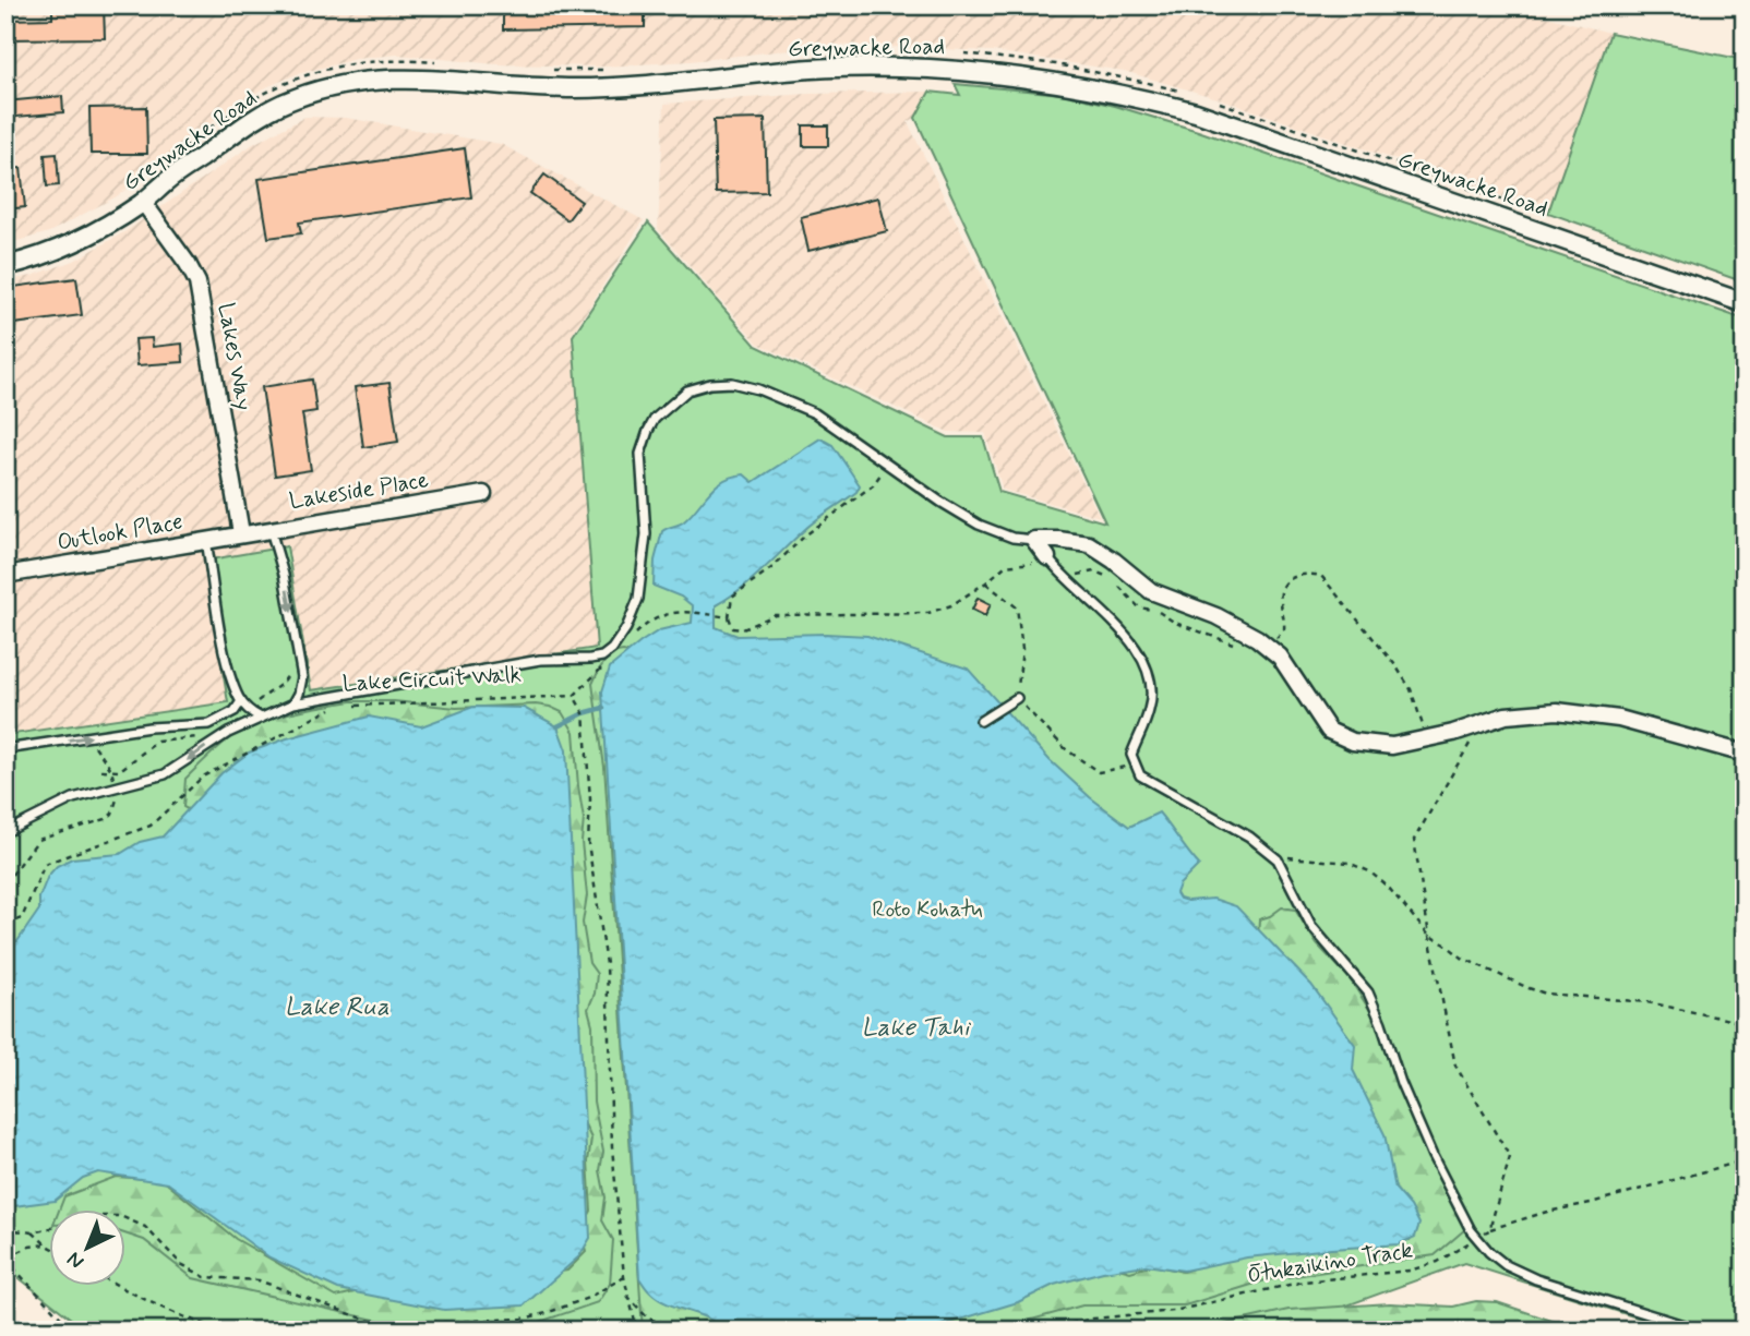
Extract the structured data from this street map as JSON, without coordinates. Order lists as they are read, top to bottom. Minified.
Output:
{"streets":{"street":["Greywacke Road","Lakes Way","Lakeside Place","Outlook Place"],"path":["Lake Circuit Walk","Ōtukaikino Track"]},"crossings":[["Greywacke Road","Lakes Way"],["Lakes Way","Lakeside Place"],["Lakes Way","Outlook Place"],["Lakeside Place","Outlook Place"]],"water":["Lake Rua","Lake Tahi"],"parks":["Roto Kohatu"],"north":"bottom left"}
